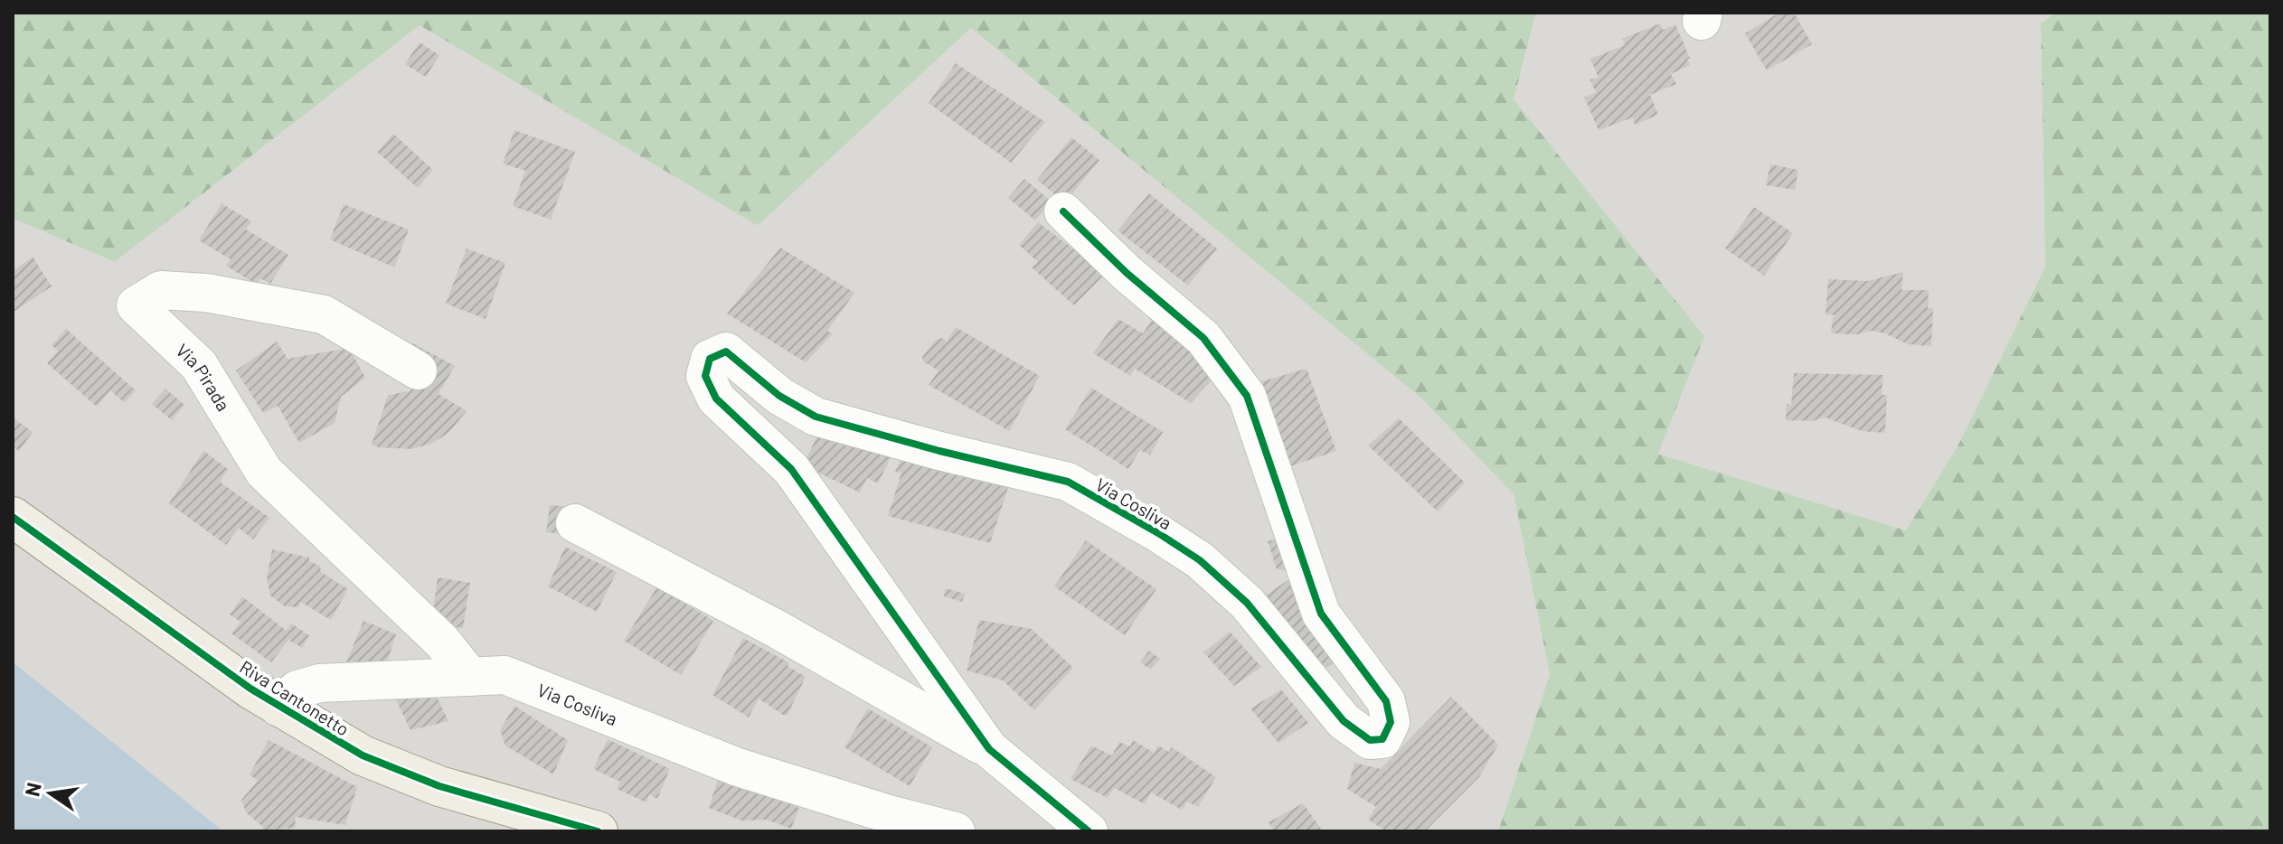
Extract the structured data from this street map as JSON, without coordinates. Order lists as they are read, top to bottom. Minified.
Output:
{"streets":{"main road":["Riva Cantonetto"],"street":["Via Pirada","Via Cosliva"]},"crossings":[["Via Pirada","Via Cosliva"],["Via Cosliva","Riva Cantonetto"]],"north":"left"}
